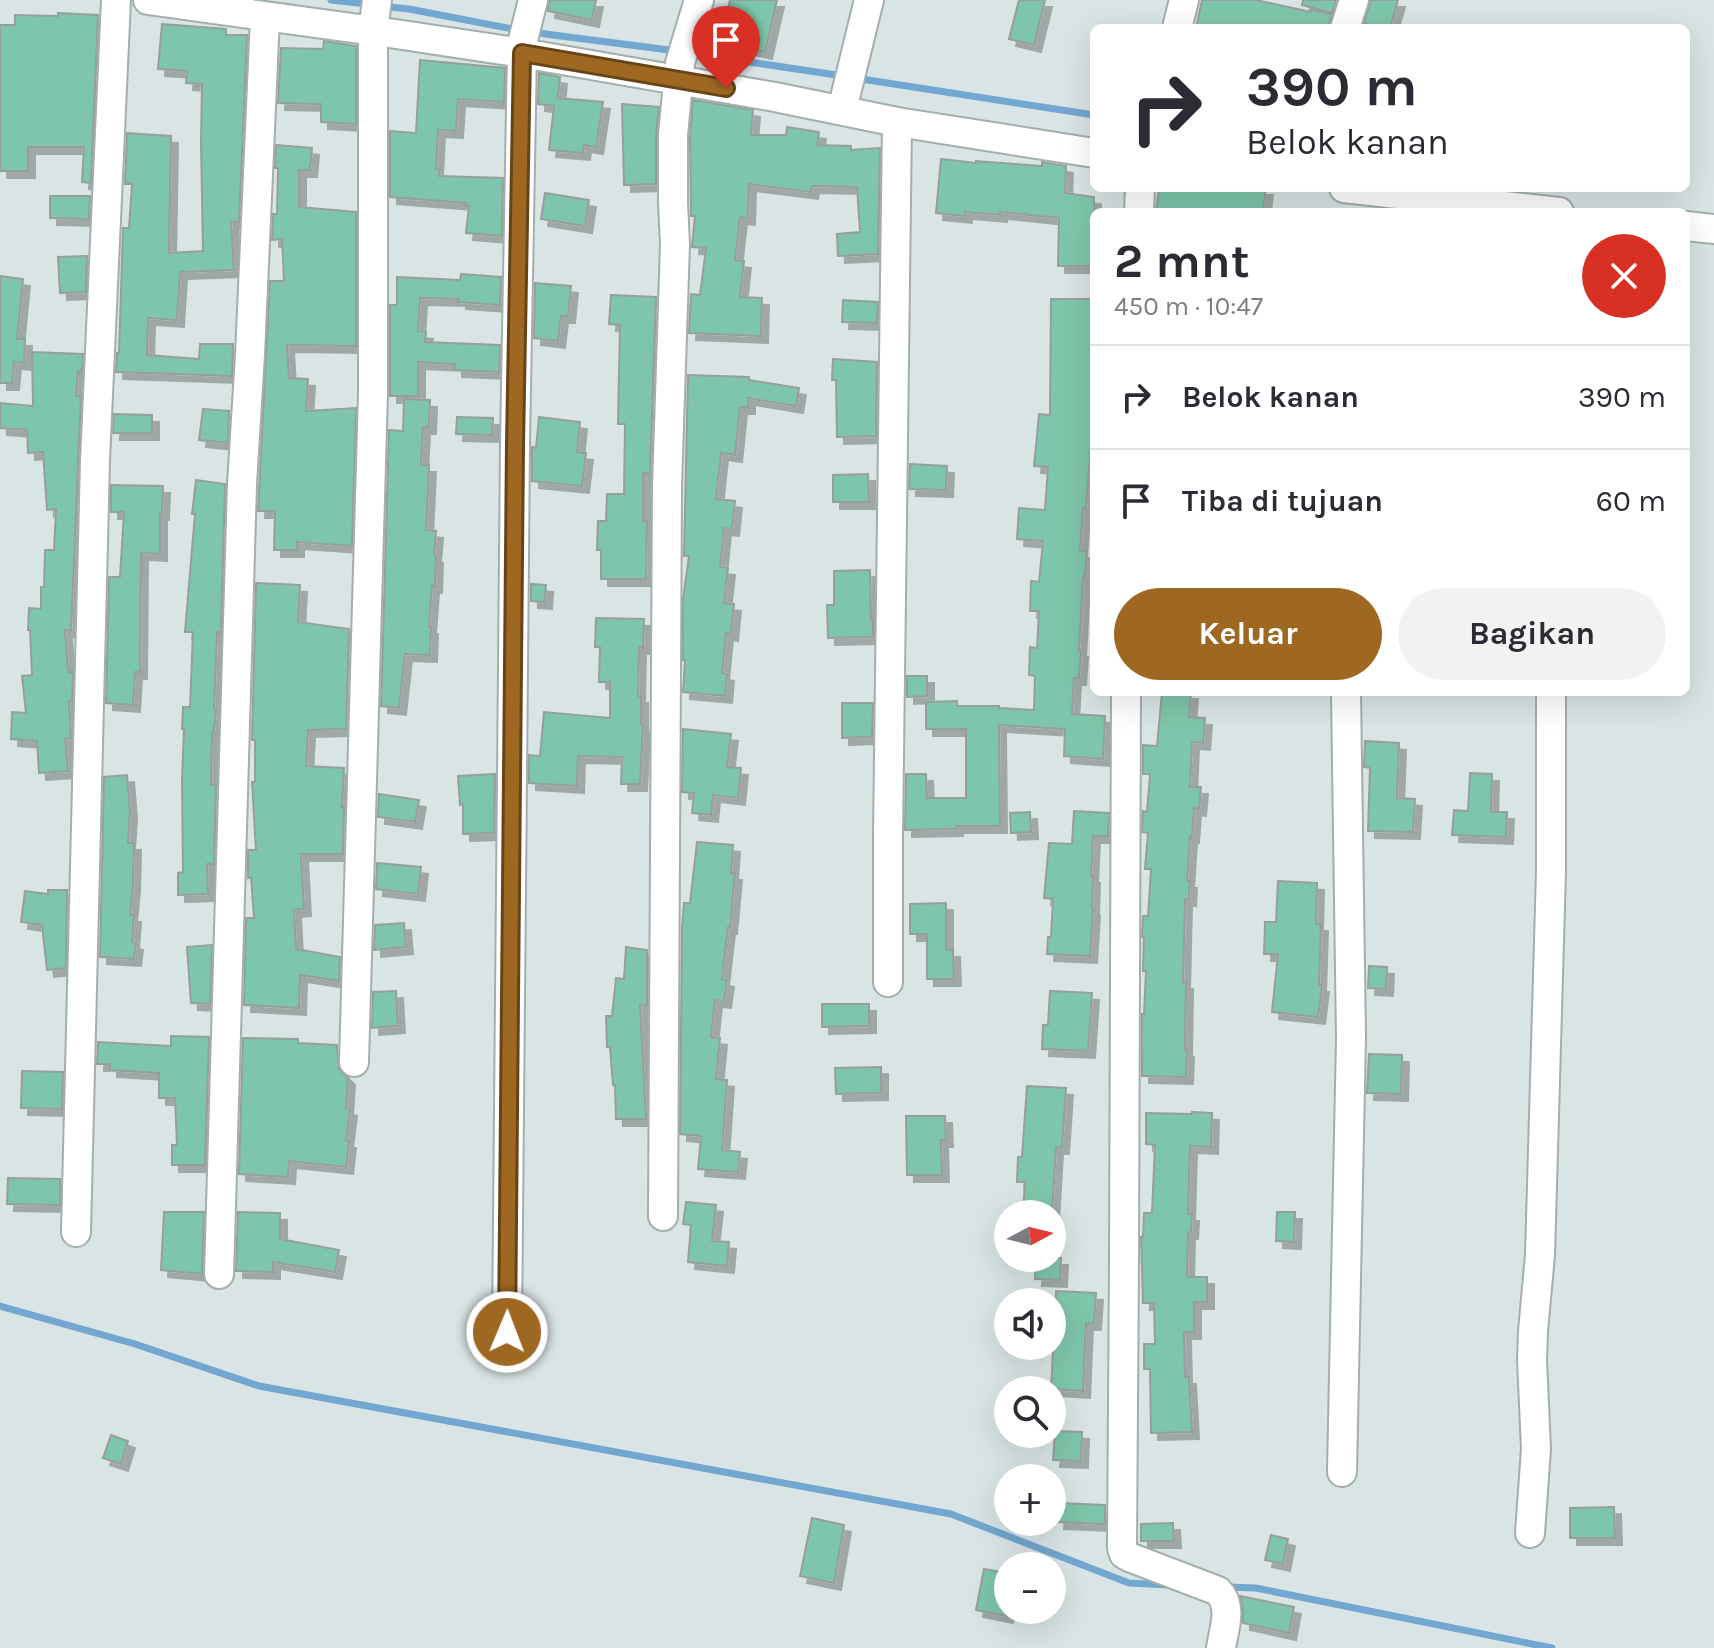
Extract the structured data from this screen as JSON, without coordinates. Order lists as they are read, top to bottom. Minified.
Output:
{"north":"right","page":{"turn":["390 m","Belok kanan"],"heading":["2 mnt","450 m · 10:47"],"list":[{"name":"Belok kanan","value":"390 m"},{"name":"Tiba di tujuan","value":"60 m"}],"buttons":["Keluar","Bagikan"],"map_buttons":["+","−"]}}
